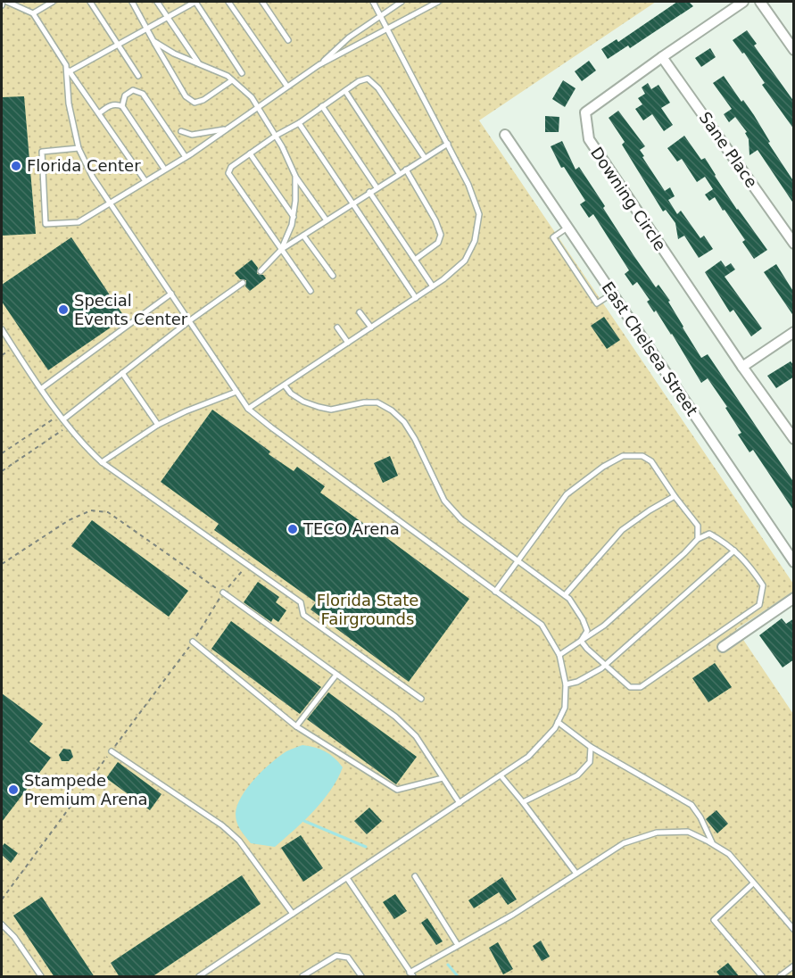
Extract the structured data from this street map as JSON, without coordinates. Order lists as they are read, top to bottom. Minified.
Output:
{"streets":{"street":["Sane Place","Downing Circle","East Chelsea Street"]},"crossings":[["Sane Place","Downing Circle"]],"parks":["Florida State Fairgrounds"],"places":["Florida Center","Special Events Center","TECO Arena","Stampede Premium Arena"]}
